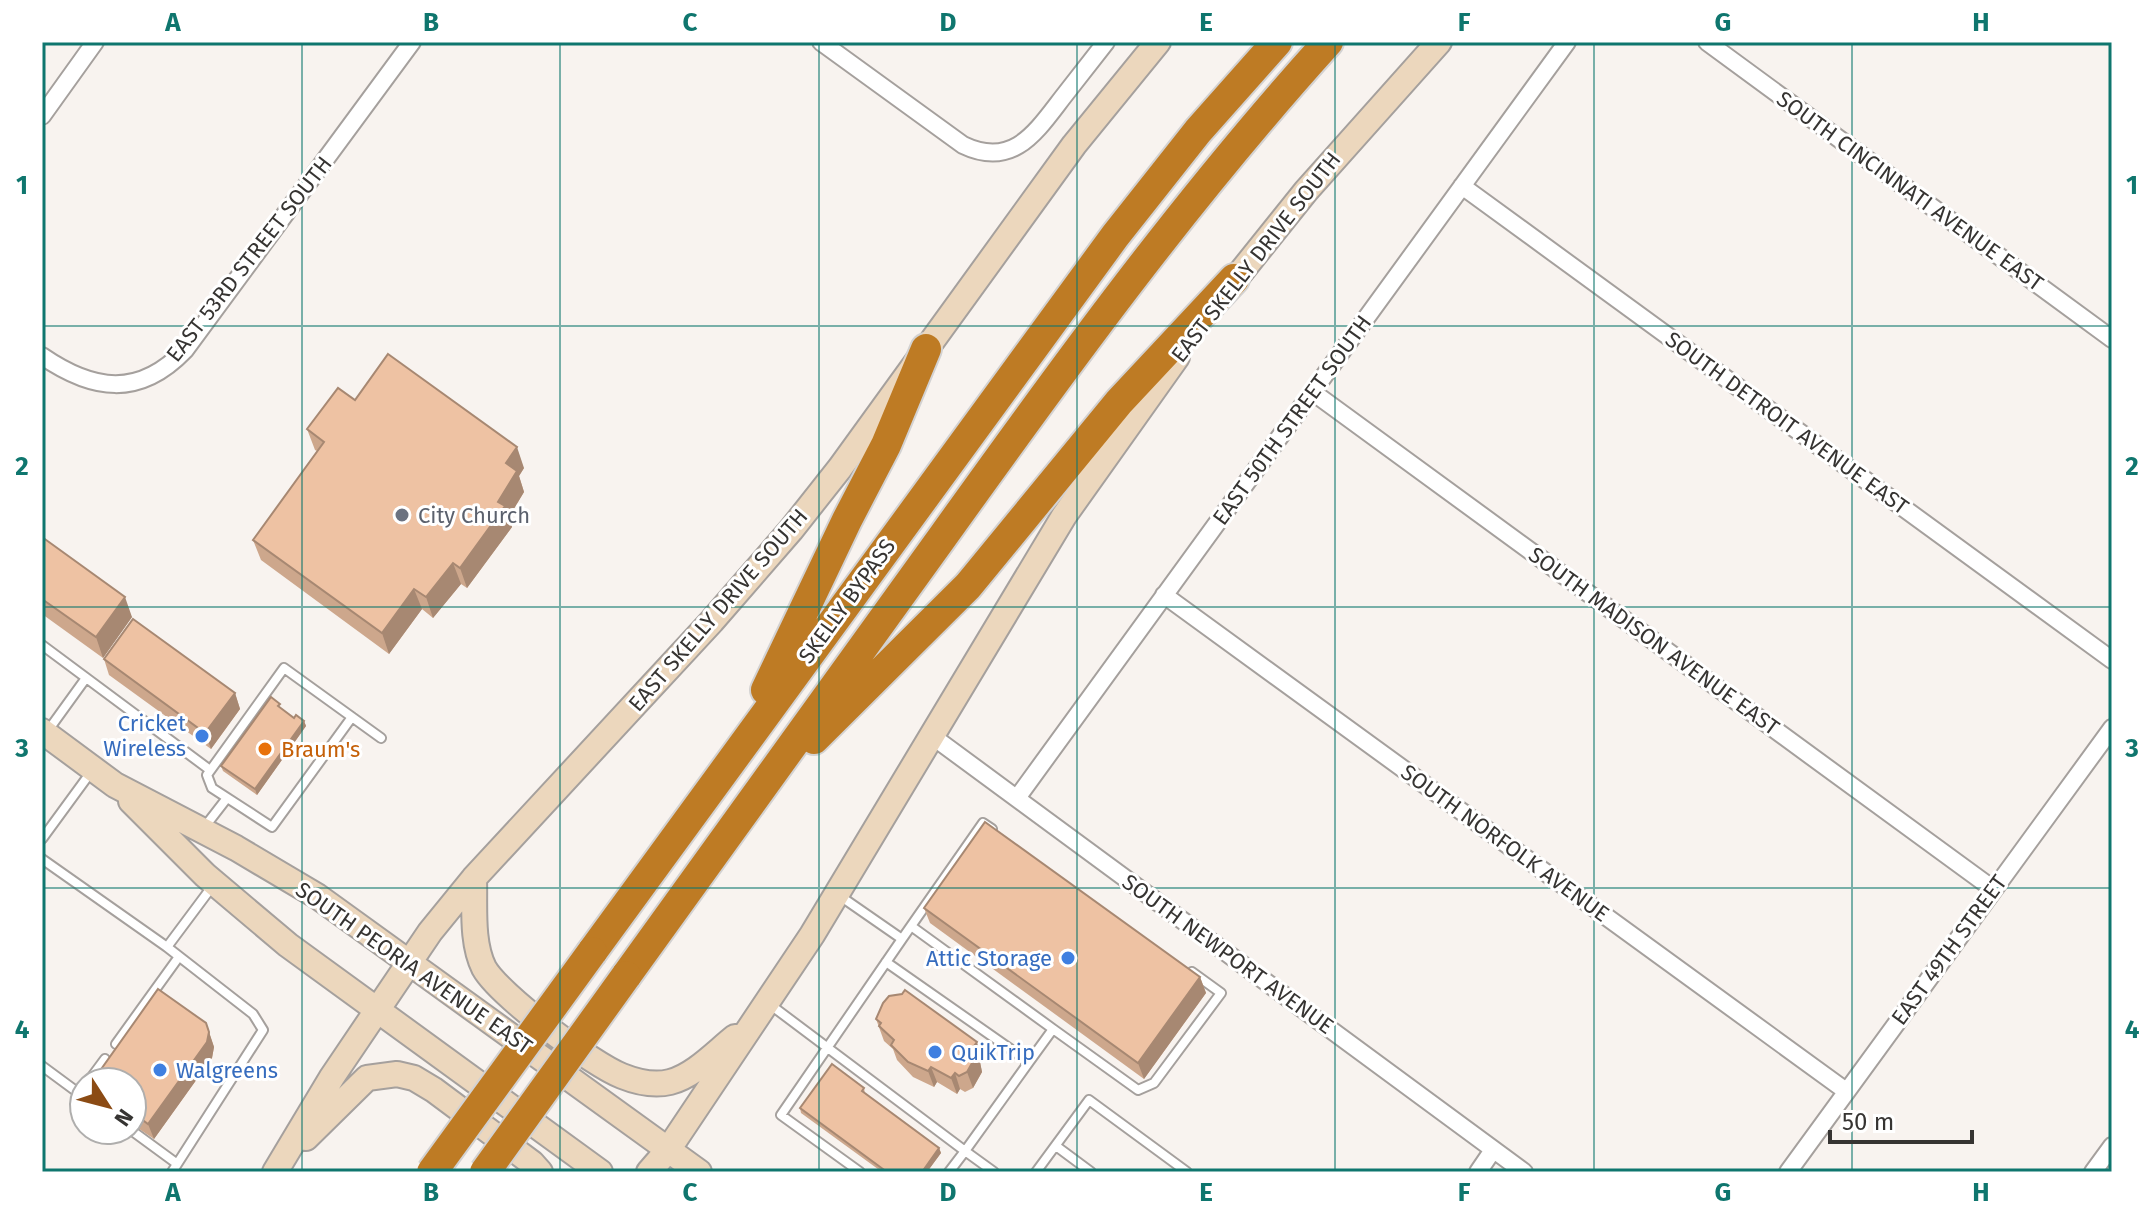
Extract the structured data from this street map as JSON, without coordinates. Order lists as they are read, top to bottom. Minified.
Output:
{"streets":{"highway":["SKELLY BYPASS"],"main road":["EAST SKELLY DRIVE SOUTH","SOUTH PEORIA AVENUE EAST"],"street":["SOUTH CINCINNATI AVENUE EAST","EAST 53RD STREET SOUTH","EAST 50TH STREET SOUTH","SOUTH DETROIT AVENUE EAST","SOUTH MADISON AVENUE EAST","SOUTH NORFOLK AVENUE","EAST 49TH STREET","SOUTH NEWPORT AVENUE"]},"crossings":[["EAST SKELLY DRIVE SOUTH","SOUTH NEWPORT AVENUE"],["EAST SKELLY DRIVE SOUTH","SOUTH PEORIA AVENUE EAST"],["EAST 50TH STREET SOUTH","SOUTH DETROIT AVENUE EAST"],["EAST 50TH STREET SOUTH","SOUTH MADISON AVENUE EAST"],["EAST 50TH STREET SOUTH","SOUTH NORFOLK AVENUE"],["EAST 50TH STREET SOUTH","SOUTH NEWPORT AVENUE"],["SOUTH MADISON AVENUE EAST","EAST 49TH STREET"],["SOUTH NORFOLK AVENUE","EAST 49TH STREET"]],"places":["City Church","Cricket Wireless","Braum's","Attic Storage","QuikTrip","Walgreens"],"scale_bar":"50 m","north":"bottom right","grid":{"columns":["A","B","C","D","E","F","G","H"],"rows":["1","2","3","4"]}}
